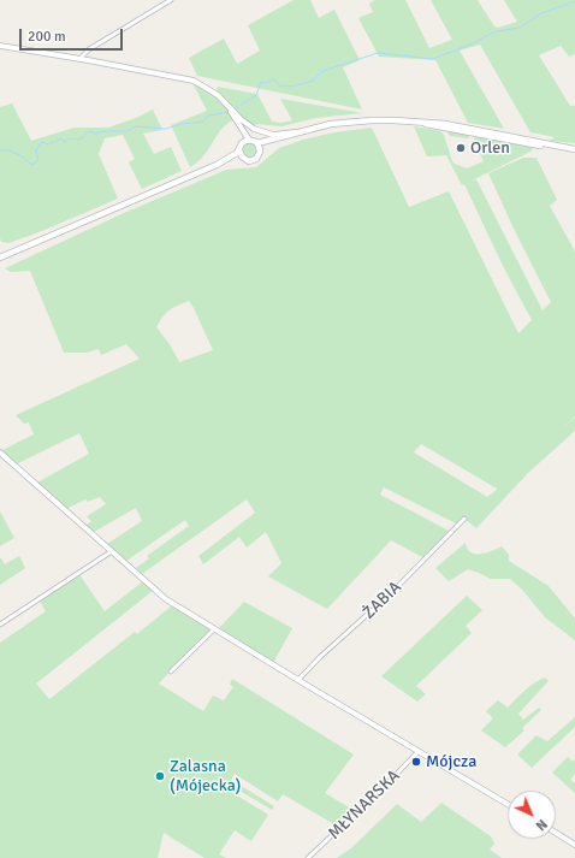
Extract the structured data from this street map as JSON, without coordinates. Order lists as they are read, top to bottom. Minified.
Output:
{"streets":{"street":["ŻABIA","MŁYNARSKA"]},"places":["Orlen","Mójcza","Zalasna (Mójecka)"],"scale_bar":"200 m","north":"bottom right"}
